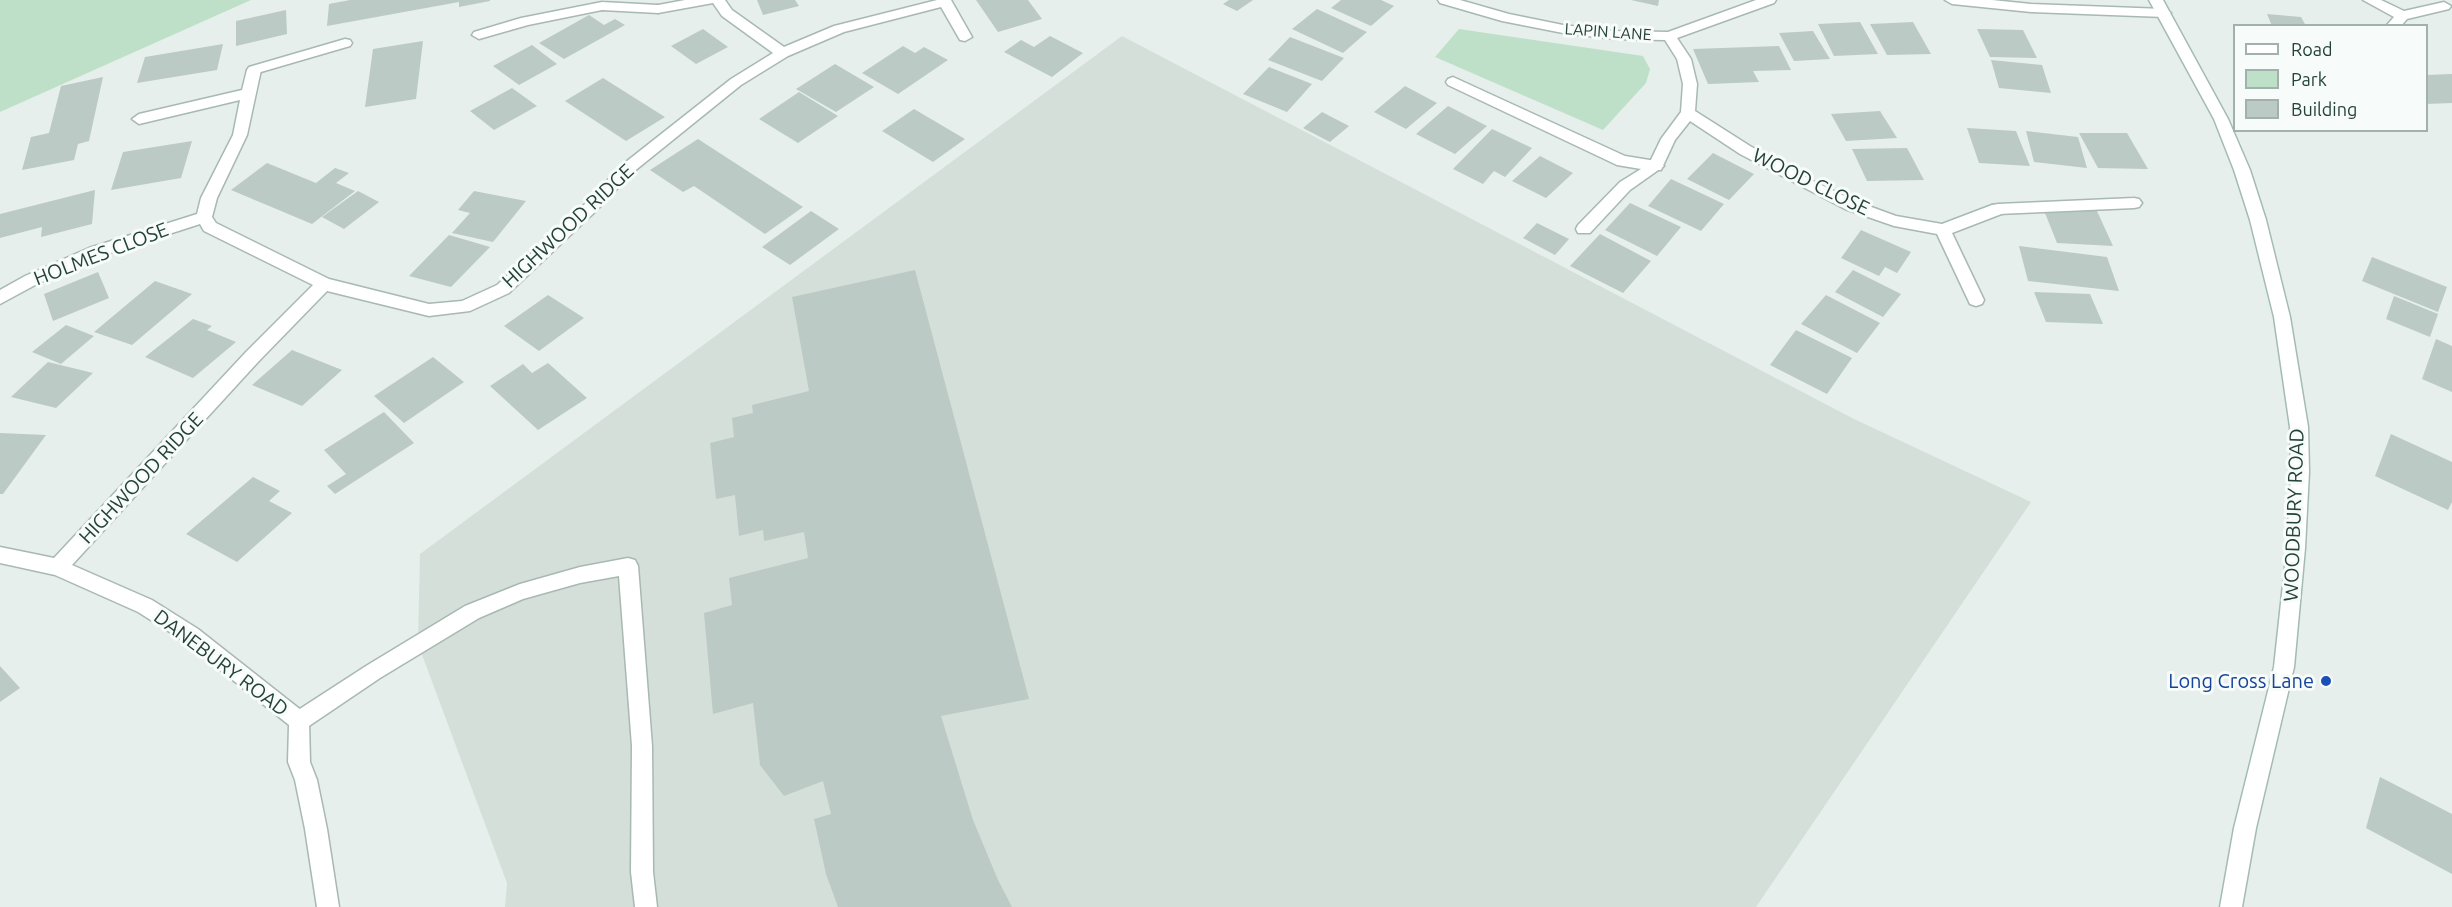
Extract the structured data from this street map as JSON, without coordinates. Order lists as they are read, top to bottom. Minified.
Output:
{"streets":{"street":["LAPIN LANE","WOOD CLOSE","HIGHWOOD RIDGE","HOLMES CLOSE","WOODBURY ROAD","DANEBURY ROAD"]},"crossings":[["HIGHWOOD RIDGE","HOLMES CLOSE"],["HIGHWOOD RIDGE","DANEBURY ROAD"]],"places":["Long Cross Lane"],"legend":["Road","Park","Building"]}
